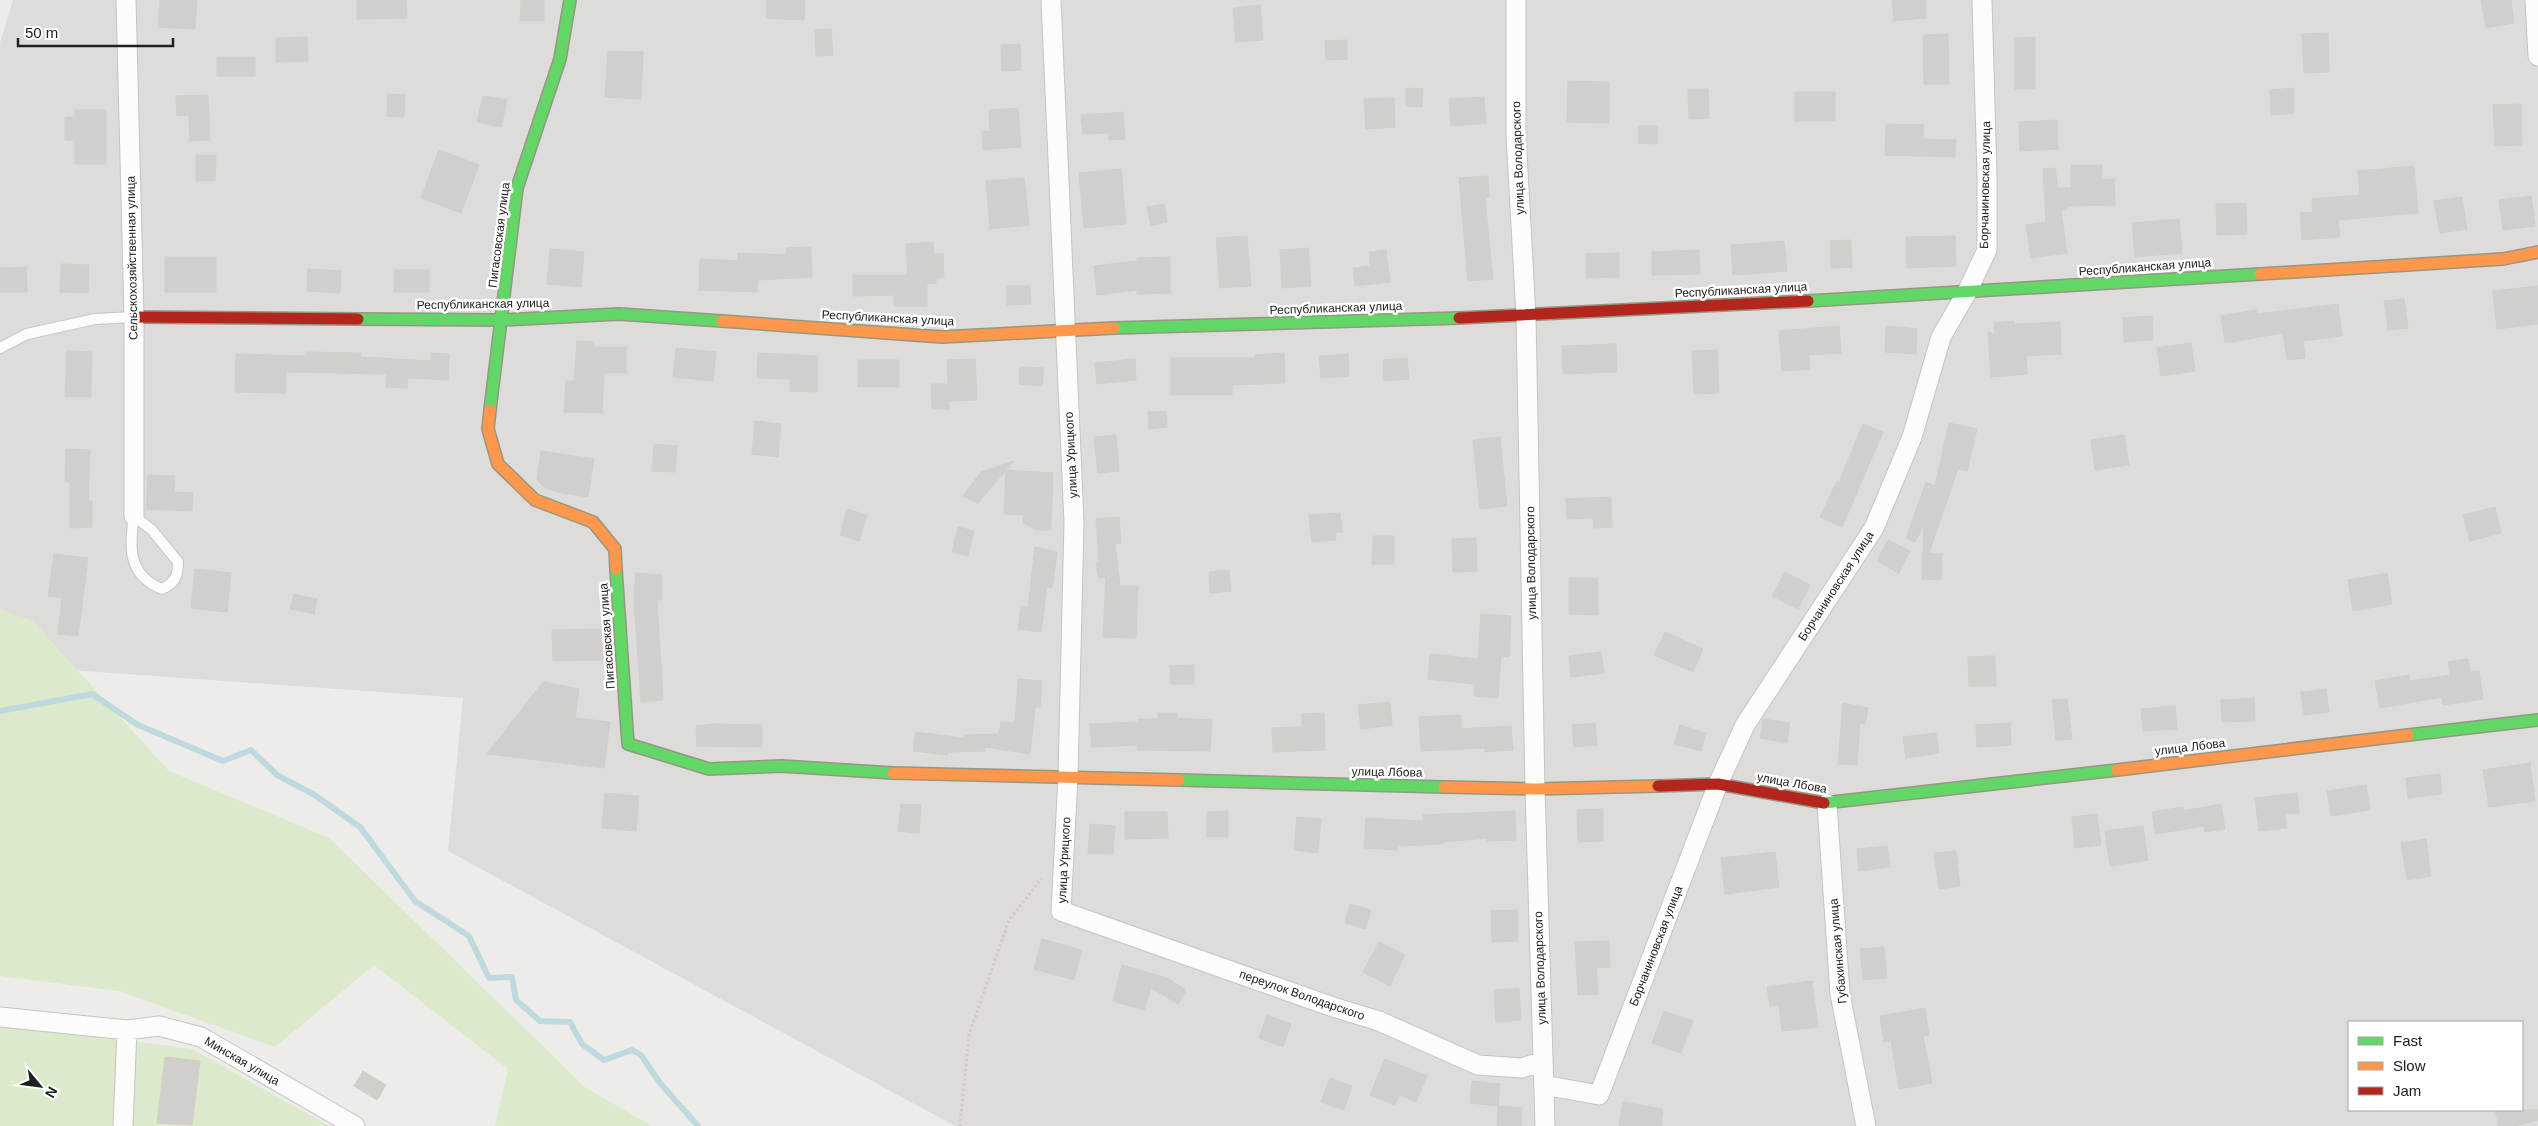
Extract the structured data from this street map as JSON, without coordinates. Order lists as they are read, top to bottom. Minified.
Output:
{"streets":{"street":["улица Володарского","Борчаниновская улица","Пигасовская улица","Сельскохозяйственная улица","Республиканская улица","улица Урицкого","улица Лбова","Губахинская улица","переулок Володарского","Минская улица"]},"crossings":[["улица Володарского","Борчаниновская улица"],["улица Володарского","Республиканская улица"],["улица Володарского","улица Лбова"],["улица Володарского","переулок Володарского"],["Борчаниновская улица","Республиканская улица"],["Борчаниновская улица","улица Лбова"],["Пигасовская улица","Республиканская улица"],["Пигасовская улица","улица Лбова"],["Сельскохозяйственная улица","Республиканская улица"],["Республиканская улица","улица Урицкого"],["улица Урицкого","улица Лбова"],["улица Урицкого","переулок Володарского"],["улица Лбова","Губахинская улица"]],"legend":["Fast","Slow","Jam"],"scale_bar":"50 m","north":"bottom right"}
